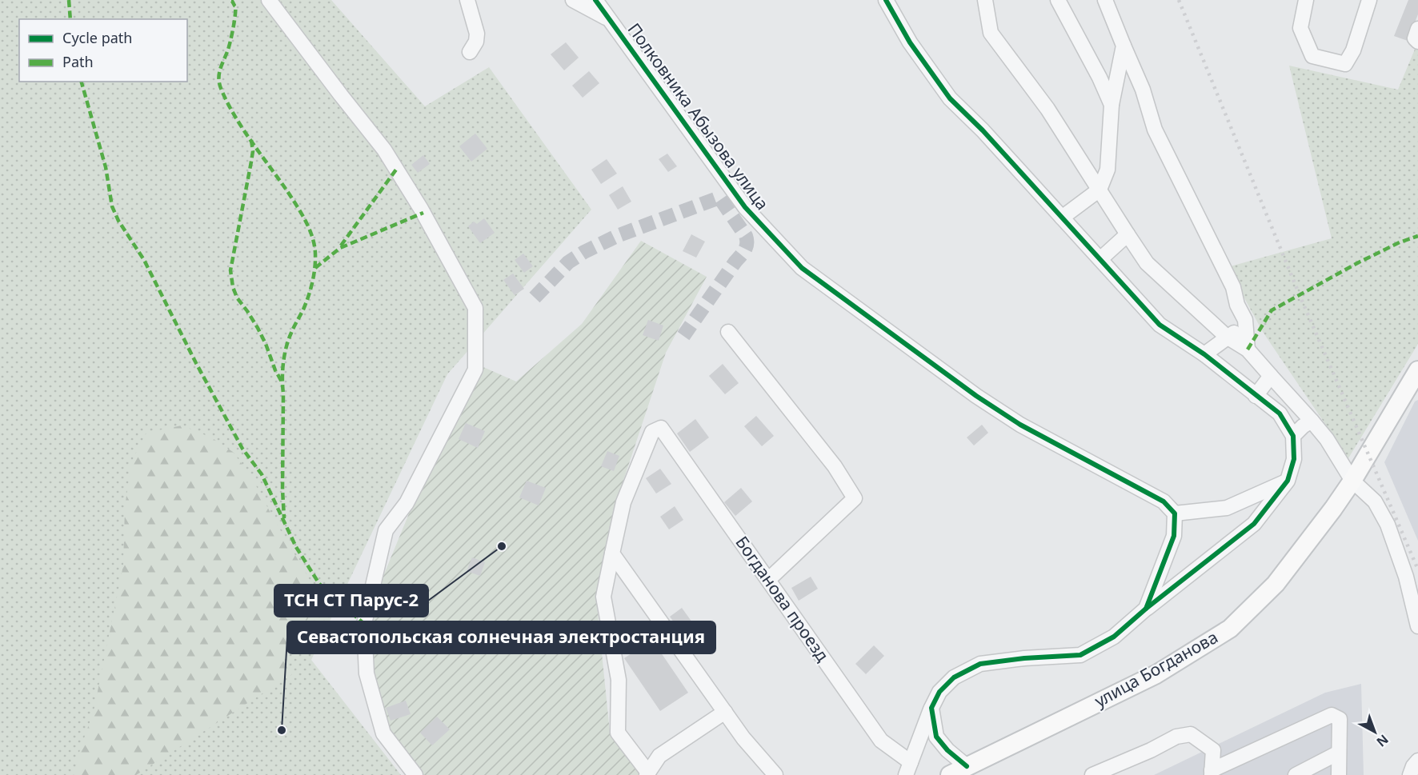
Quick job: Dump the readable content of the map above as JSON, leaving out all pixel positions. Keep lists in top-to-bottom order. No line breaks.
{"streets":{"main road":["улица Богданова"],"street":["Полковника Абызова улица","Богданова проезд"]},"places":["ТСН СТ Парус-2","Севастопольская солнечная электростанция"],"legend":["Cycle path","Path"],"north":"bottom right"}
